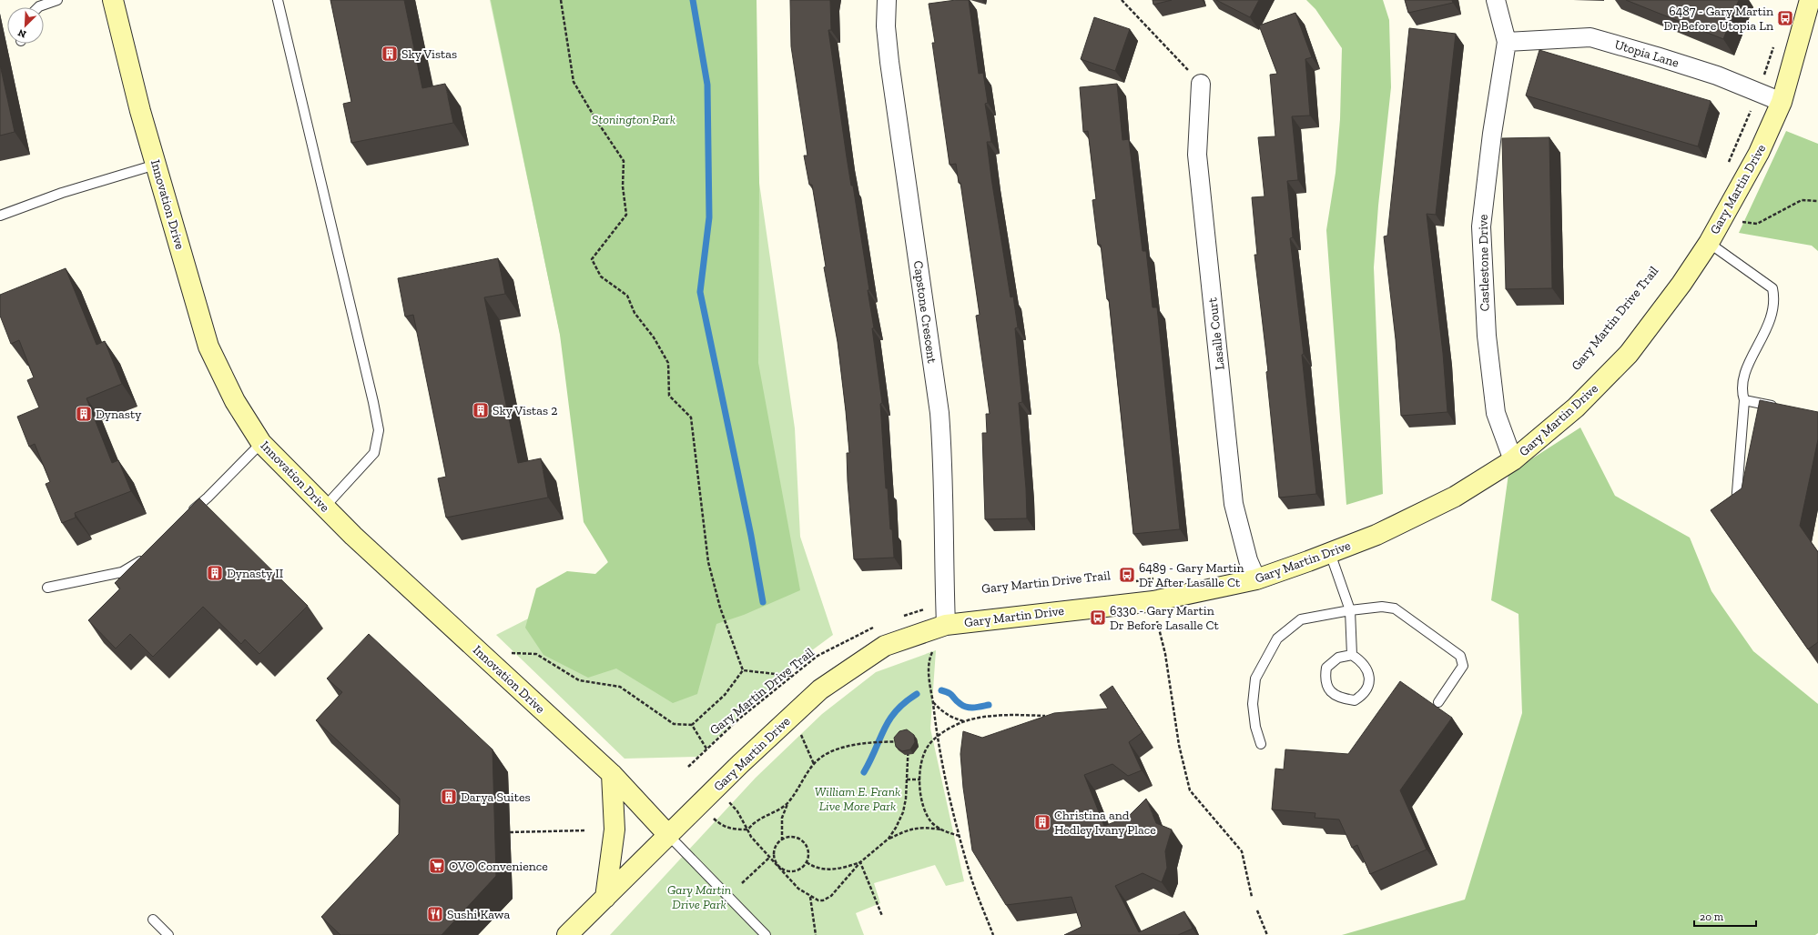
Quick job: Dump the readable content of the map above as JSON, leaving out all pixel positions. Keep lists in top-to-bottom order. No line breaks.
{"streets":{"street":["Utopia Lane","Gary Martin Drive","Innovation Drive","Castlestone Drive","Capstone Crescent","Lasalle Court"],"path":["Gary Martin Drive Trail"]},"crossings":[["Utopia Lane","Gary Martin Drive"],["Utopia Lane","Castlestone Drive"],["Gary Martin Drive","Innovation Drive"],["Gary Martin Drive","Castlestone Drive"],["Gary Martin Drive","Capstone Crescent"],["Gary Martin Drive","Lasalle Court"]],"parks":["Stonington Park","William E. Frank Live More Park","Gary Martin Drive Park"],"places":{"bus stop":["6487 - Gary Martin Dr Before Utopia Ln","6489 - Gary Martin Dr After Lasalle Ct","6330 - Gary Martin Dr Before Lasalle Ct"],"building":["Sky Vistas","Sky Vistas 2","Dynasty","Dynasty II","Darya Suites","Christina and Hedley Ivany Place"],"supermarket":["OVO Convenience"],"restaurant":["Sushi Kawa"]},"scale_bar":"20 m","north":"bottom left"}
